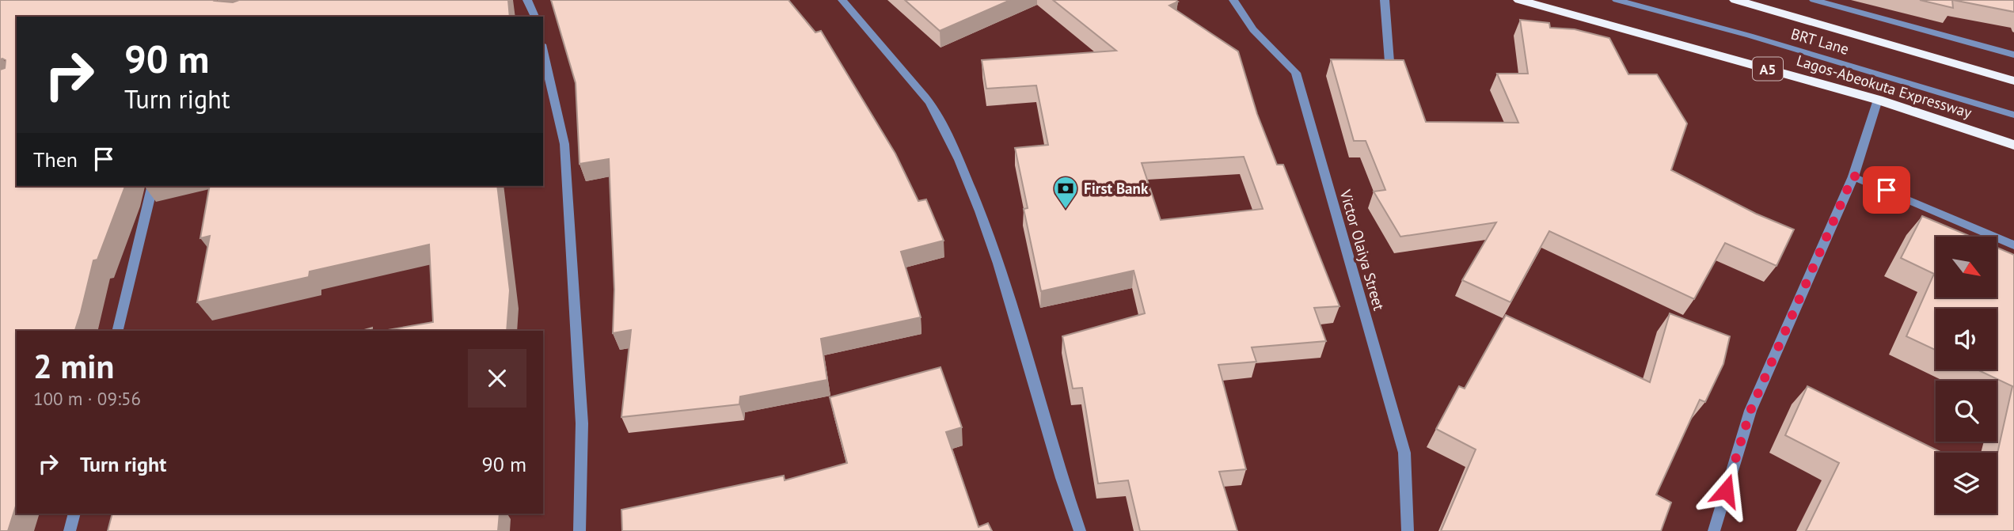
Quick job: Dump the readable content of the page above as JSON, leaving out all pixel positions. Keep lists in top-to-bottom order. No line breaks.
{"streets":{"highway":["A5","Lagos-Abeokuta Expressway"],"street":["BRT Lane","Victor Olaiya Street"]},"places":{"bank":["First Bank"]},"north":"bottom right","page":{"turn":["90 m","Turn right"],"then":"Then","heading":["2 min","100 m · 09:56"],"list":[{"name":"Turn right","value":"90 m"}]}}
